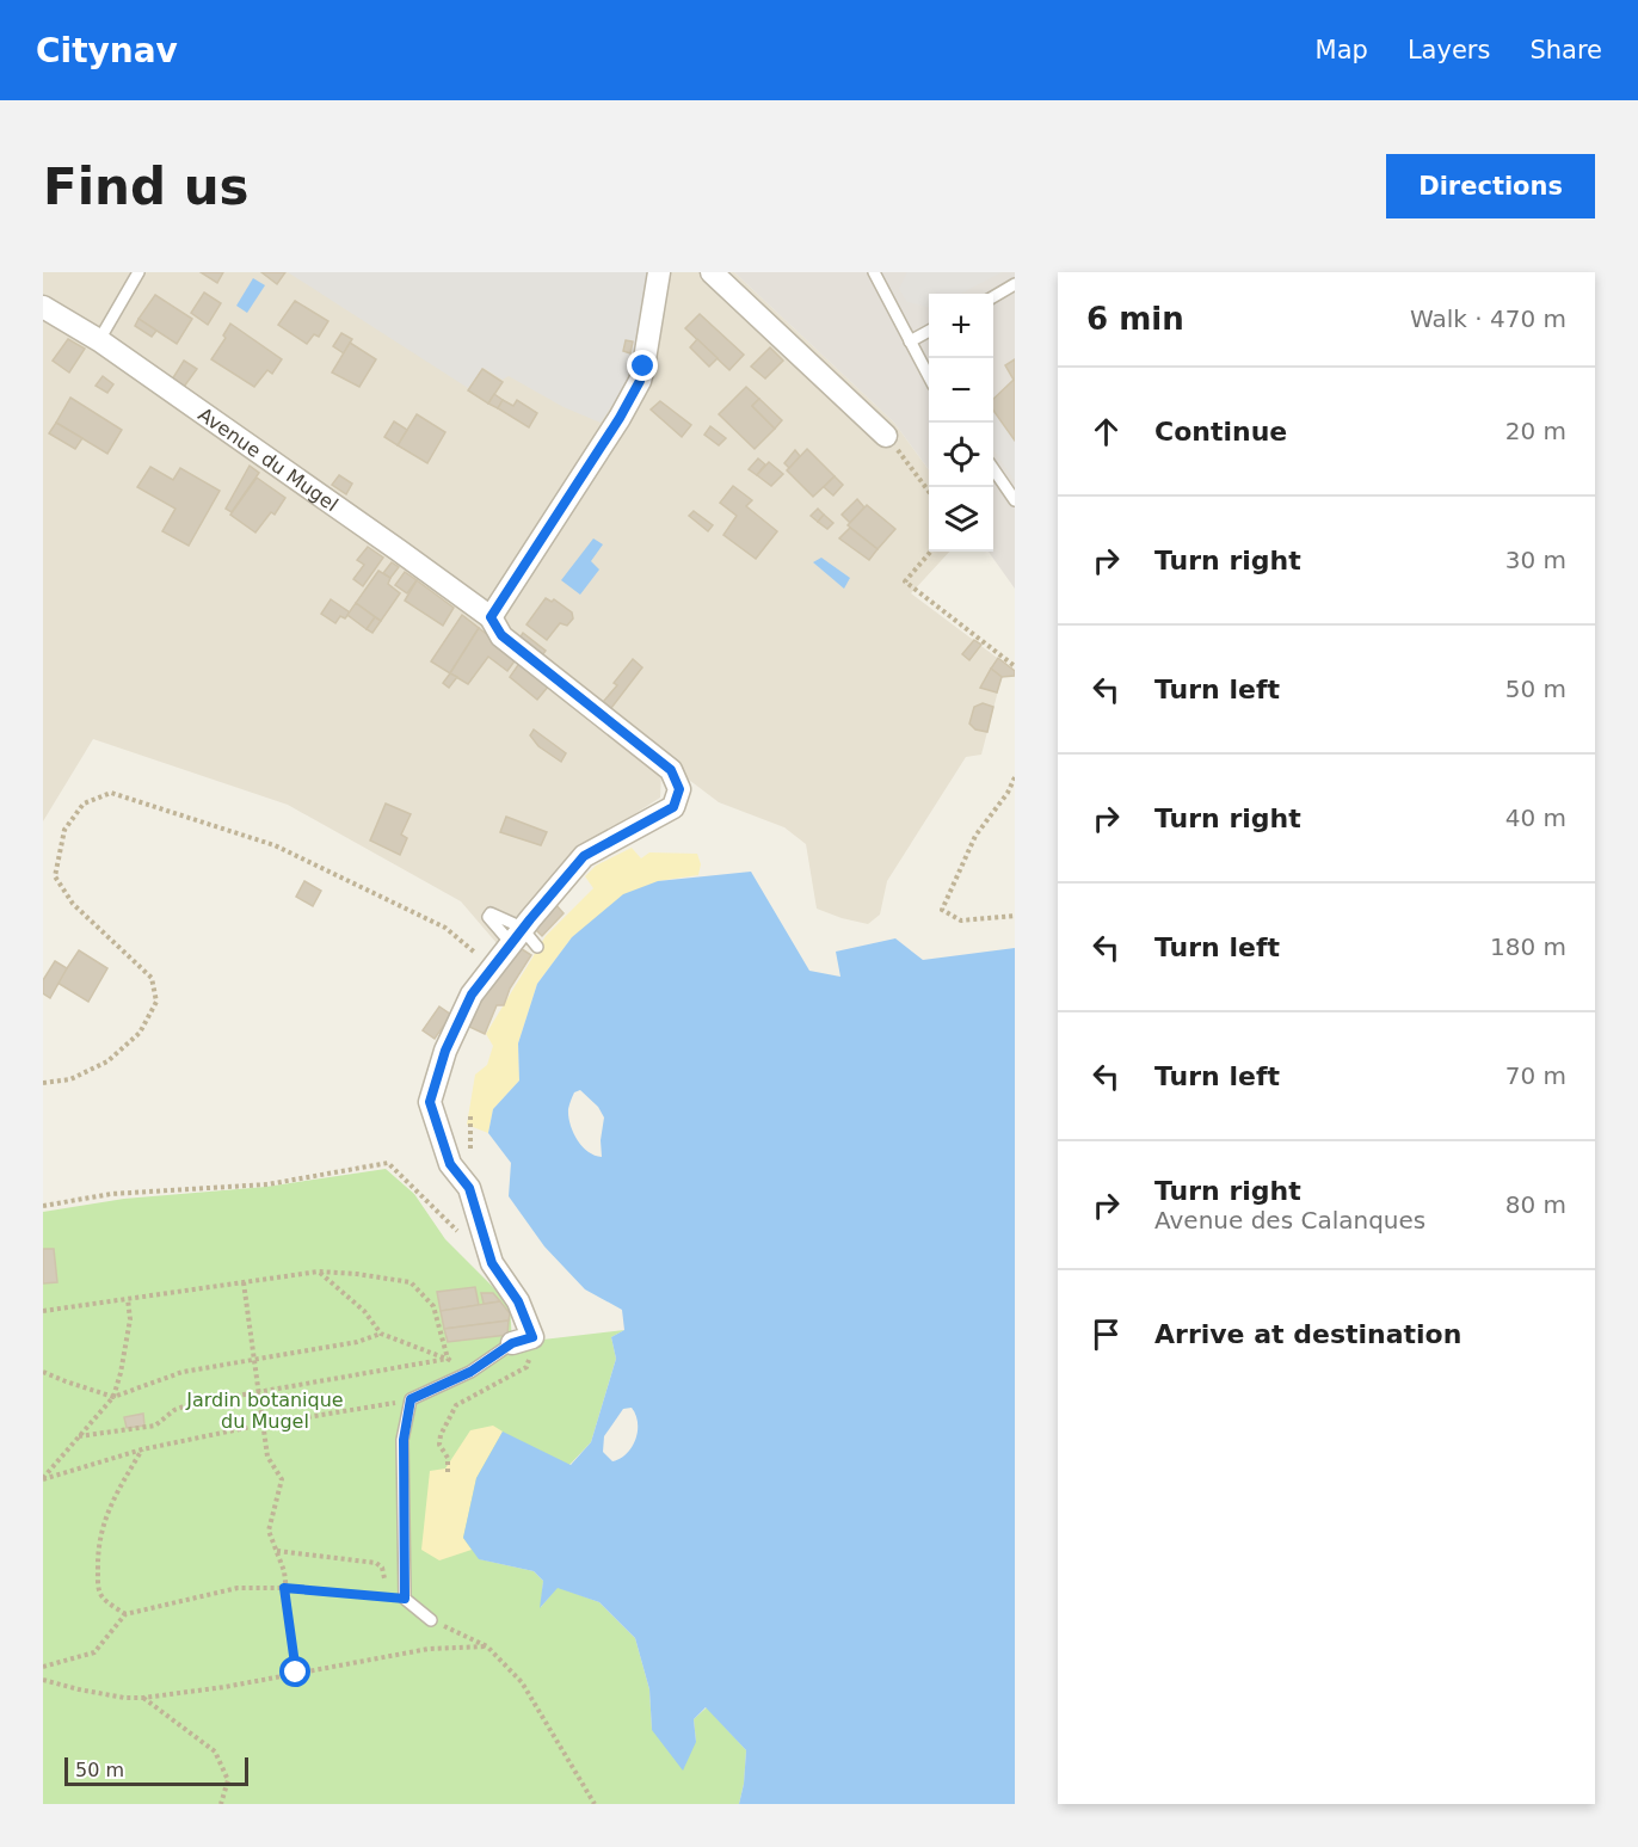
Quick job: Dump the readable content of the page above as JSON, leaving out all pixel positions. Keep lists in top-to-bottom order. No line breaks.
{"streets":{"street":["Avenue du Mugel"]},"parks":["Jardin botanique du Mugel"],"scale_bar":"50 m","page":{"header":"Citynav","nav":["Map","Layers","Share"],"buttons":"Directions","title":"Find us","heading":["6 min","Walk · 470 m"],"map_buttons":["+","−"],"list":[["Continue","20 m"],["Turn right","30 m"],["Turn left","50 m"],["Turn right","40 m"],["Turn left","180 m"],["Turn left","70 m"],["Turn right","Avenue des Calanques","80 m"],"Arrive at destination"],"scale":"50 m"}}
